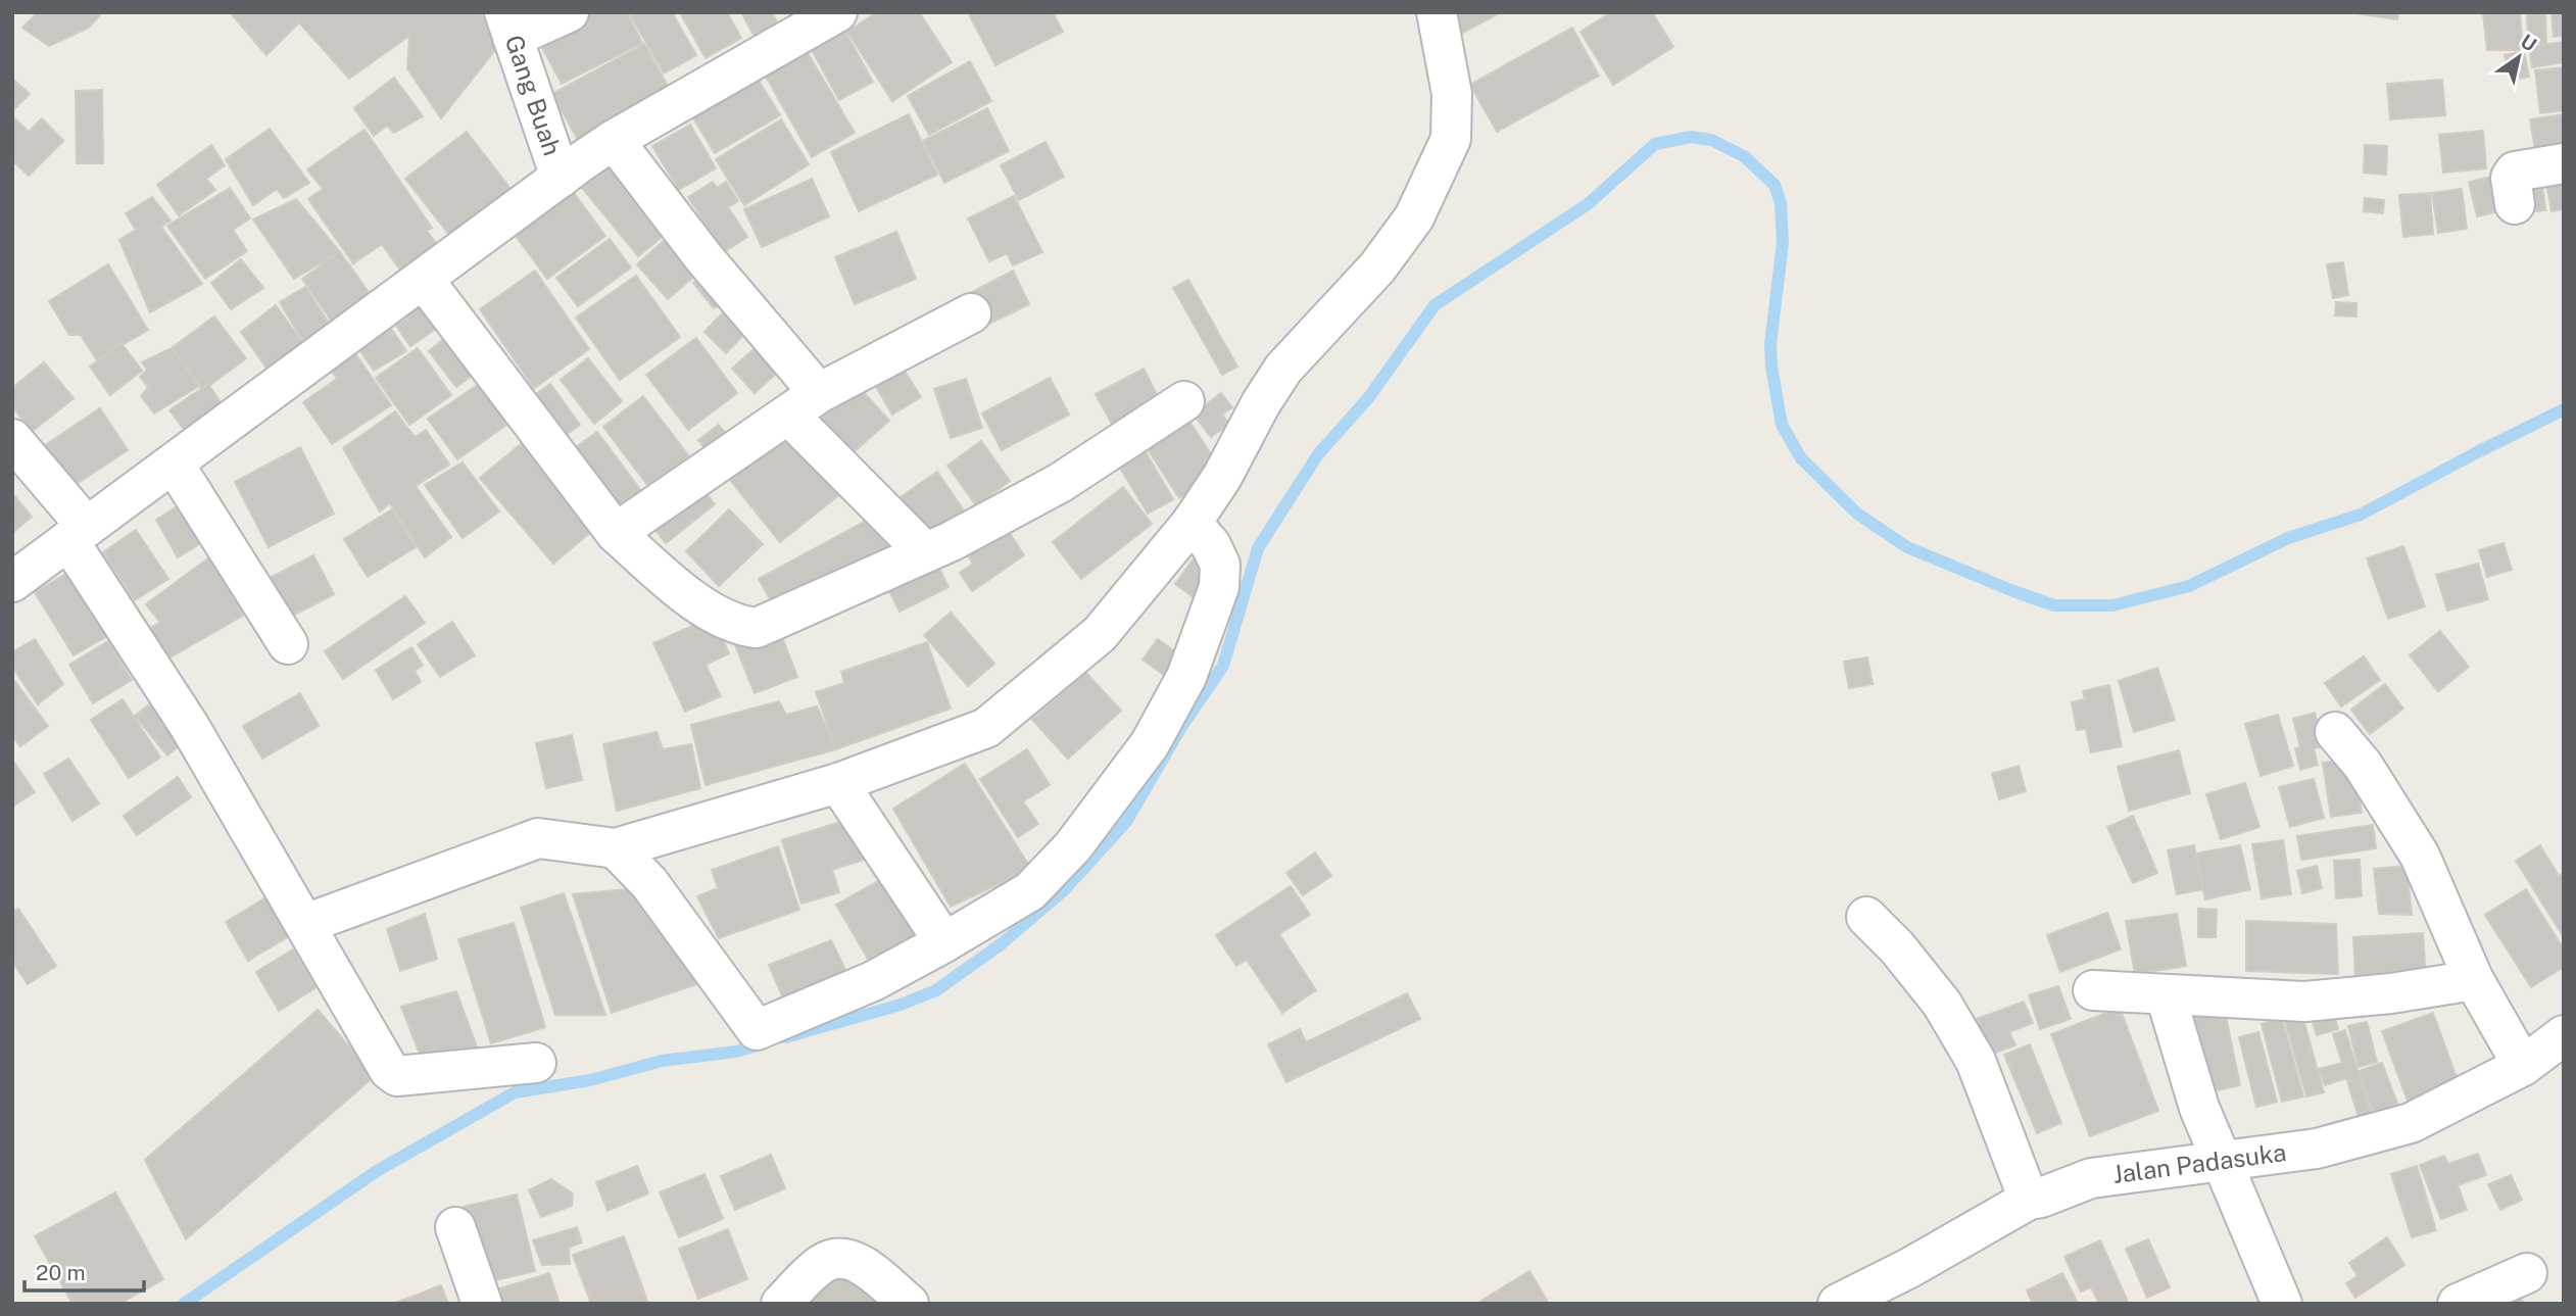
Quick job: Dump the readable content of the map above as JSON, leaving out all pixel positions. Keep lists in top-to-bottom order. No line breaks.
{"streets":{"street":["Gang Buah","Jalan Padasuka"]},"scale_bar":"20 m","north":"top right"}
